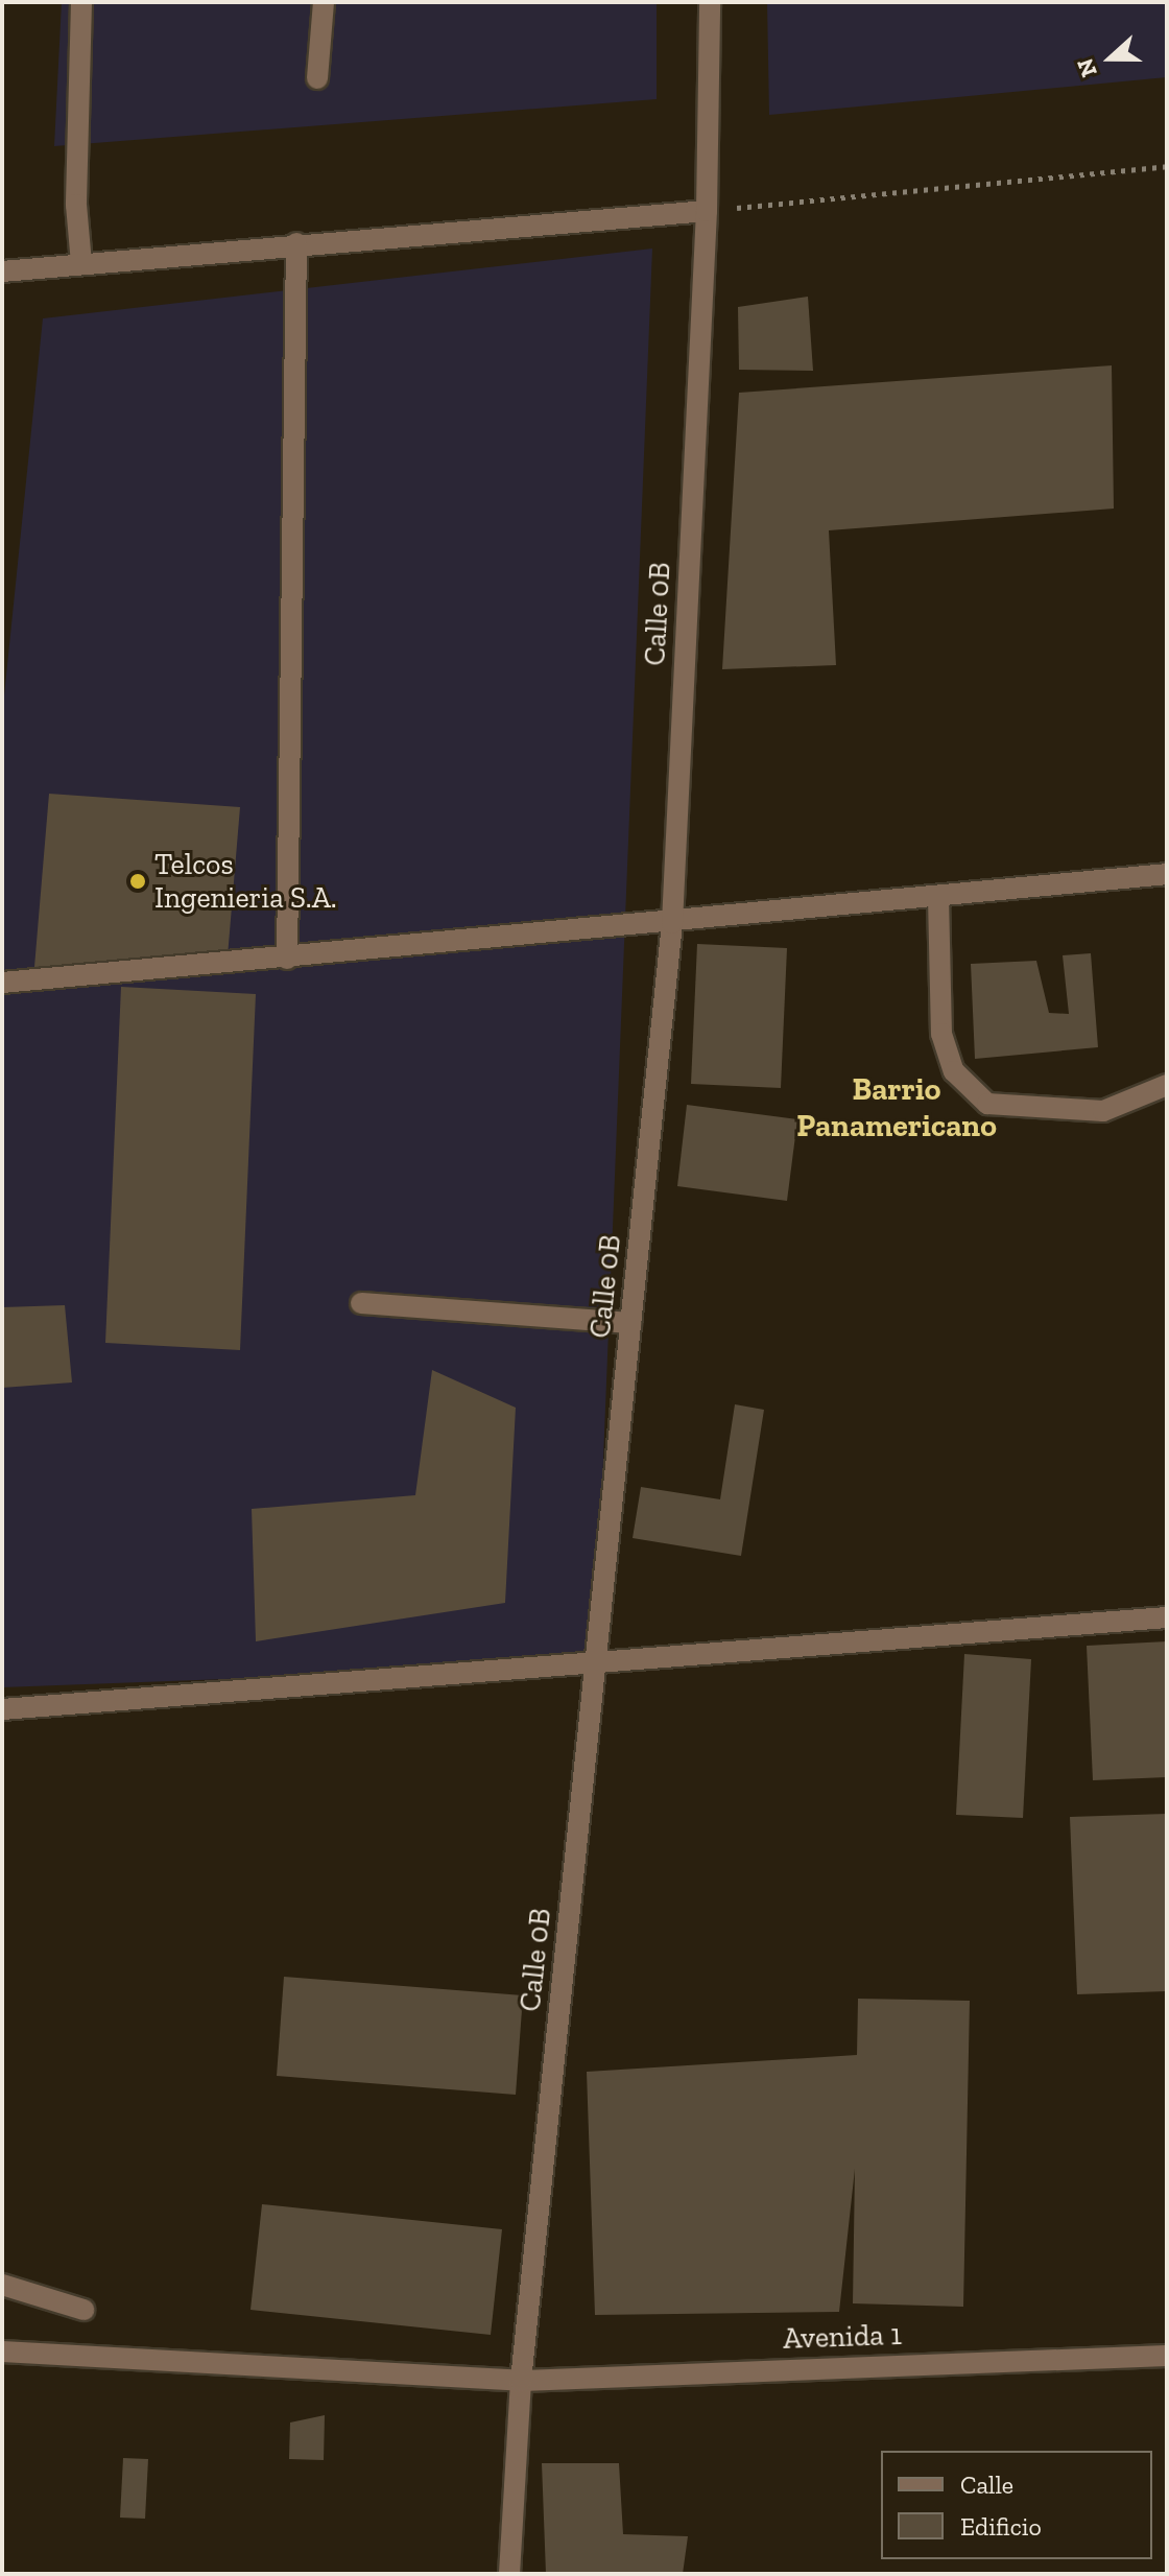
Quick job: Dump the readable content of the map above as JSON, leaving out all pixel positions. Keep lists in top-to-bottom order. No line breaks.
{"streets":{"street":["Calle 0B","Avenida 1"]},"crossings":[["Calle 0B","Avenida 1"]],"districts":["Barrio Panamericano"],"places":["Telcos Ingenieria S.A."],"legend":["Calle","Edificio"],"north":"left"}
